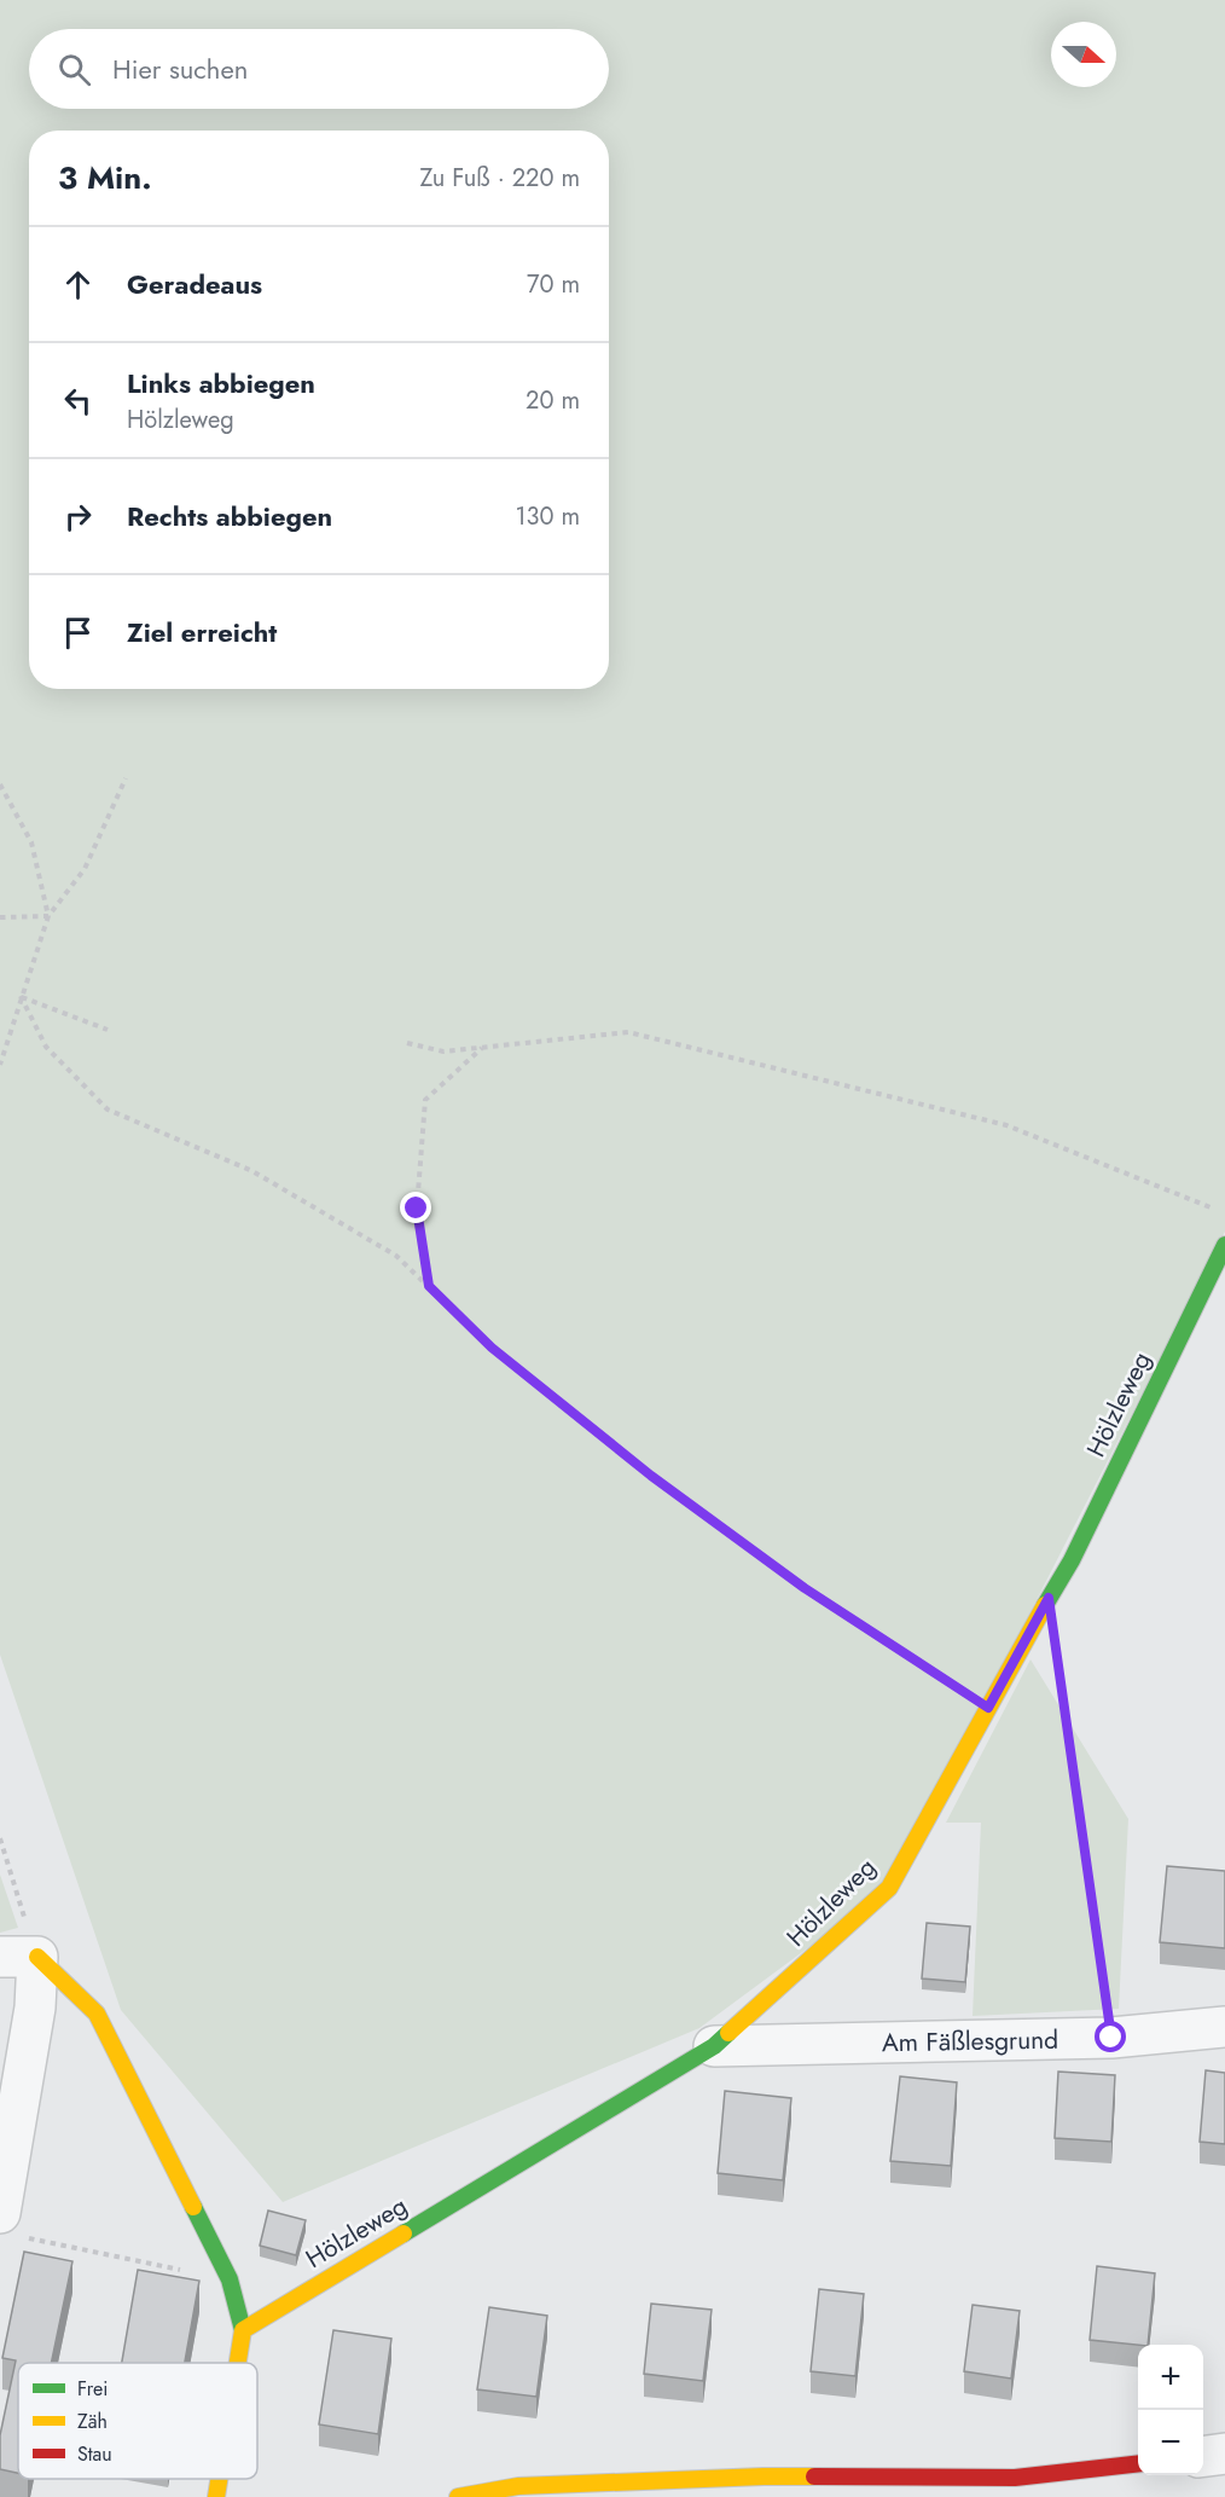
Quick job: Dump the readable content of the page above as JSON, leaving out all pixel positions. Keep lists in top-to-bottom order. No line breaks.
{"streets":{"street":["Hölzleweg","Am Fäßlesgrund"]},"crossings":[["Hölzleweg","Am Fäßlesgrund"]],"legend":["Frei","Zäh","Stau"],"north":"right","page":{"search":"Hier suchen","heading":["3 Min.","Zu Fuß · 220 m"],"list":[["Geradeaus","70 m"],["Links abbiegen","Hölzleweg","20 m"],["Rechts abbiegen","130 m"],"Ziel erreicht"],"map_buttons":["+","−"]}}
